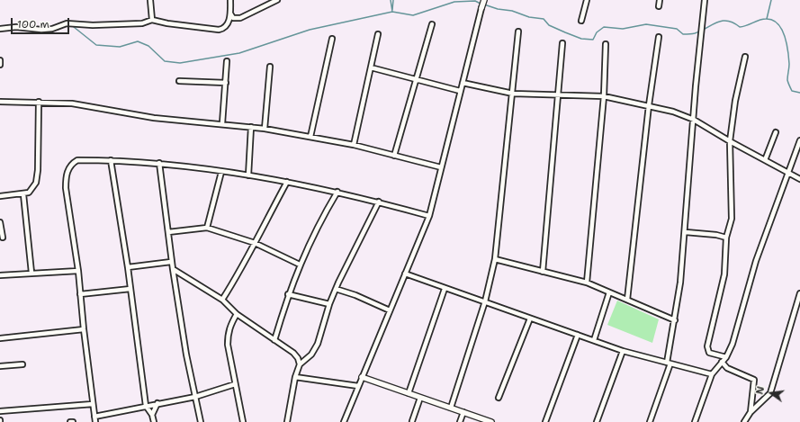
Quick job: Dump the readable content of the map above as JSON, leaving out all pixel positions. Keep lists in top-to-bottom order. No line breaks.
{"scale_bar":"100 m","north":"left"}
